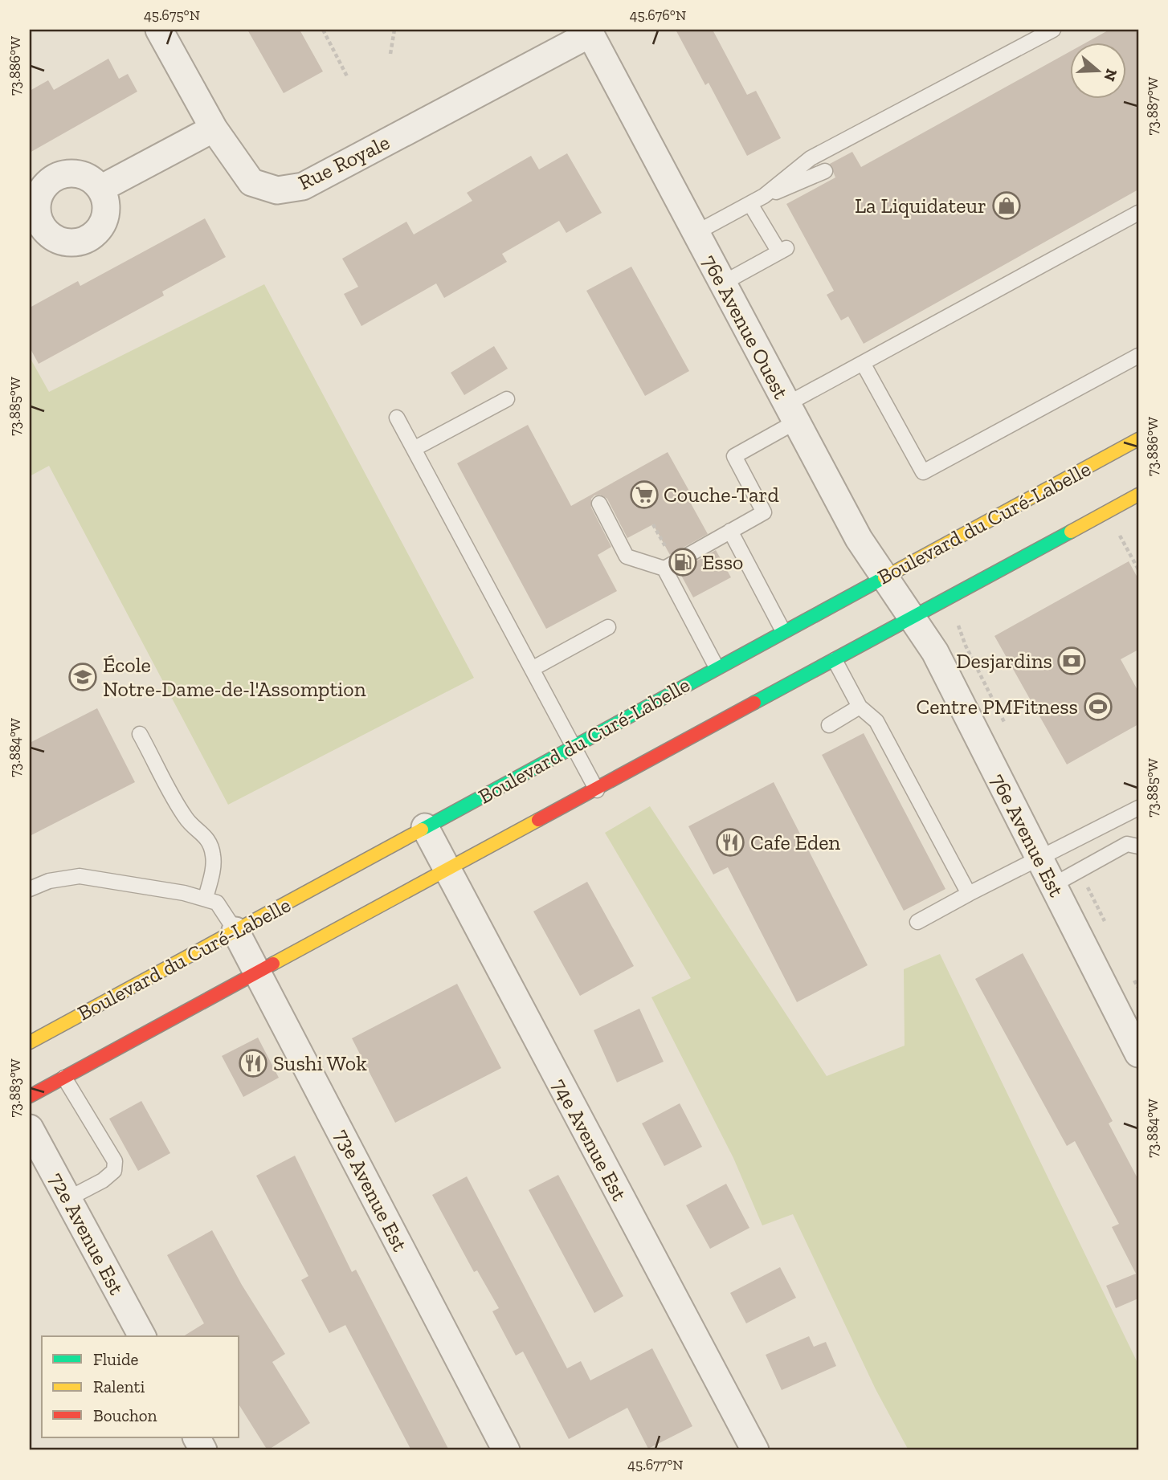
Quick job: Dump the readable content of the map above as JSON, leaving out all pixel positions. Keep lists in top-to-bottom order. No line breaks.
{"streets":{"main road":["Boulevard du Curé-Labelle"],"street":["Rue Royale","76e Avenue Ouest","76e Avenue Est","74e Avenue Est","73e Avenue Est","72e Avenue Est"]},"crossings":[["Rue Royale","76e Avenue Ouest"],["76e Avenue Ouest","Boulevard du Curé-Labelle"],["76e Avenue Ouest","76e Avenue Est"],["Boulevard du Curé-Labelle","74e Avenue Est"],["Boulevard du Curé-Labelle","73e Avenue Est"]],"places":{"shop":["La Liquidateur"],"supermarket":["Couche-Tard"],"fuel station":["Esso"],"bank":["Desjardins"],"school or university":["École Notre-Dame-de-l'Assomption"],"sports":["Centre PMFitness"],"restaurant":["Cafe Eden","Sushi Wok"]},"legend":["Fluide","Ralenti","Bouchon"],"north":"right","coordinates":["45.675°N","45.676°N","73.886°W","73.887°W","73.885°W","73.884°W","73.883°W","45.677°N"]}
